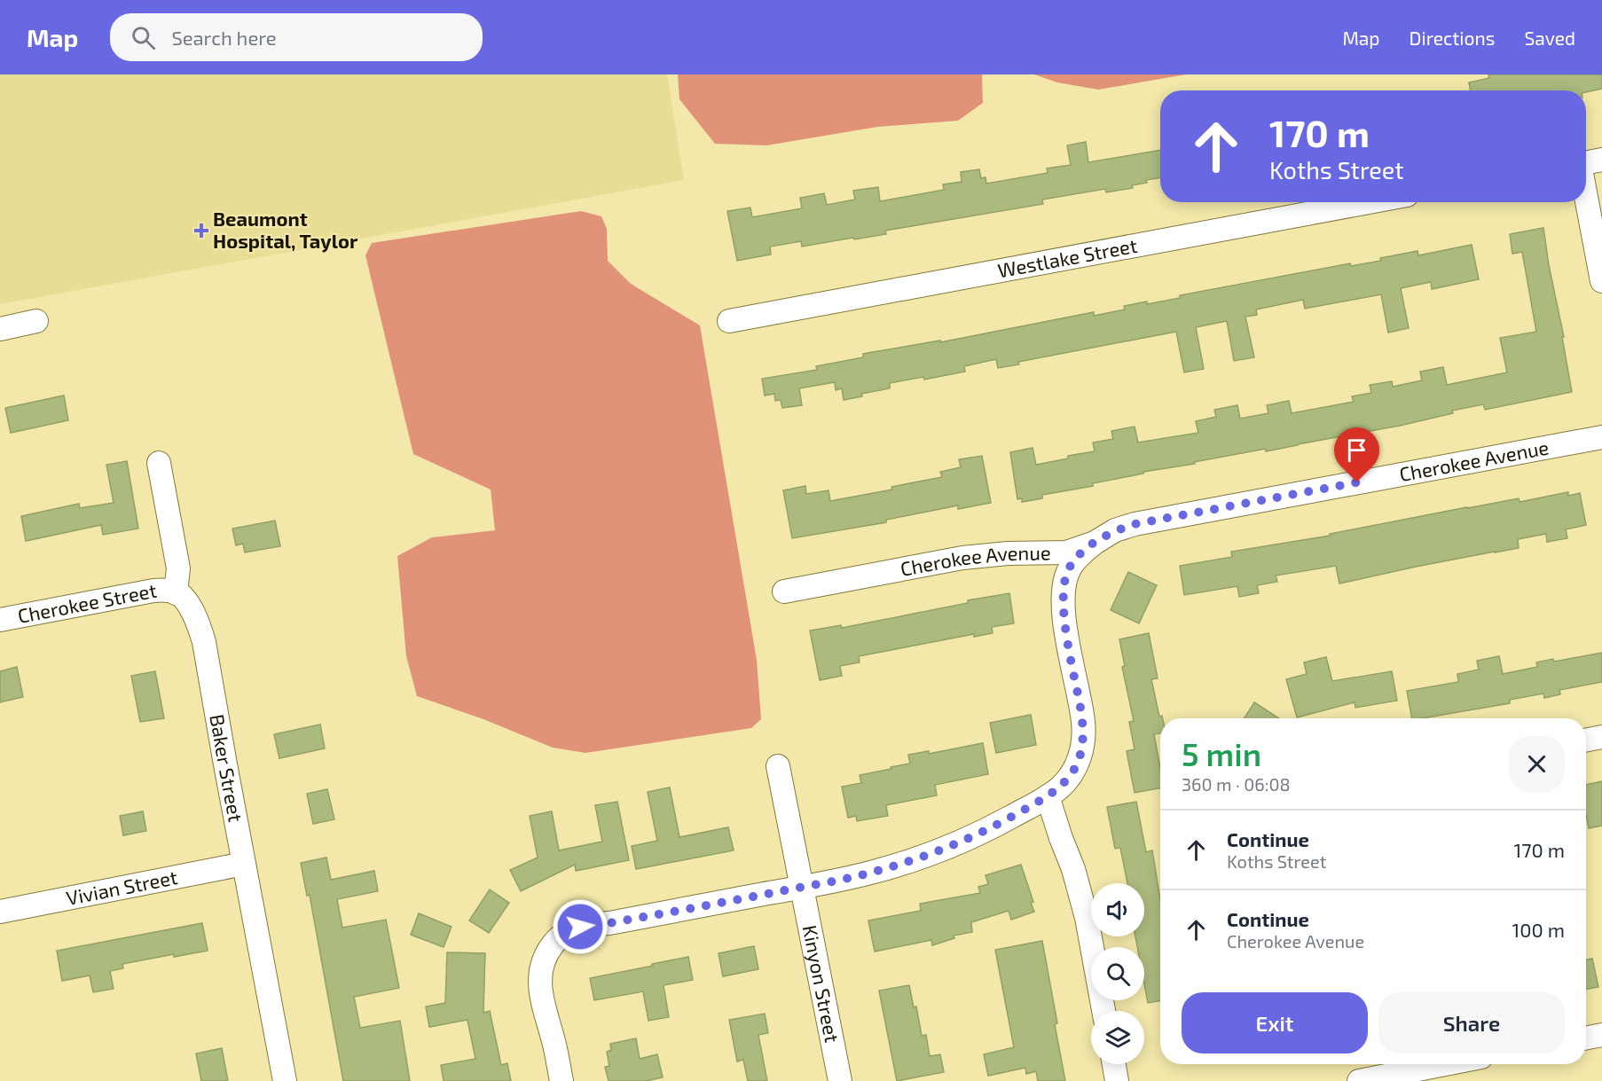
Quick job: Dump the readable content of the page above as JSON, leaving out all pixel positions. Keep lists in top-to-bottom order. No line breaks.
{"streets":{"street":["Westlake Street","Cherokee Avenue","Cherokee Street","Baker Street","Vivian Street","Kinyon Street"]},"crossings":[["Cherokee Street","Baker Street"],["Baker Street","Vivian Street"]],"places":{"health":["Beaumont Hospital, Taylor"]},"page":{"header":"Map","search":"Search here","nav":["Map","Directions","Saved"],"turn":["170 m","Koths Street"],"heading":["5 min","360 m · 06:08"],"list":[{"name":"Continue","note":"Koths Street","value":"170 m"},{"name":"Continue","note":"Cherokee Avenue","value":"100 m"}],"buttons":["Exit","Share"]}}
